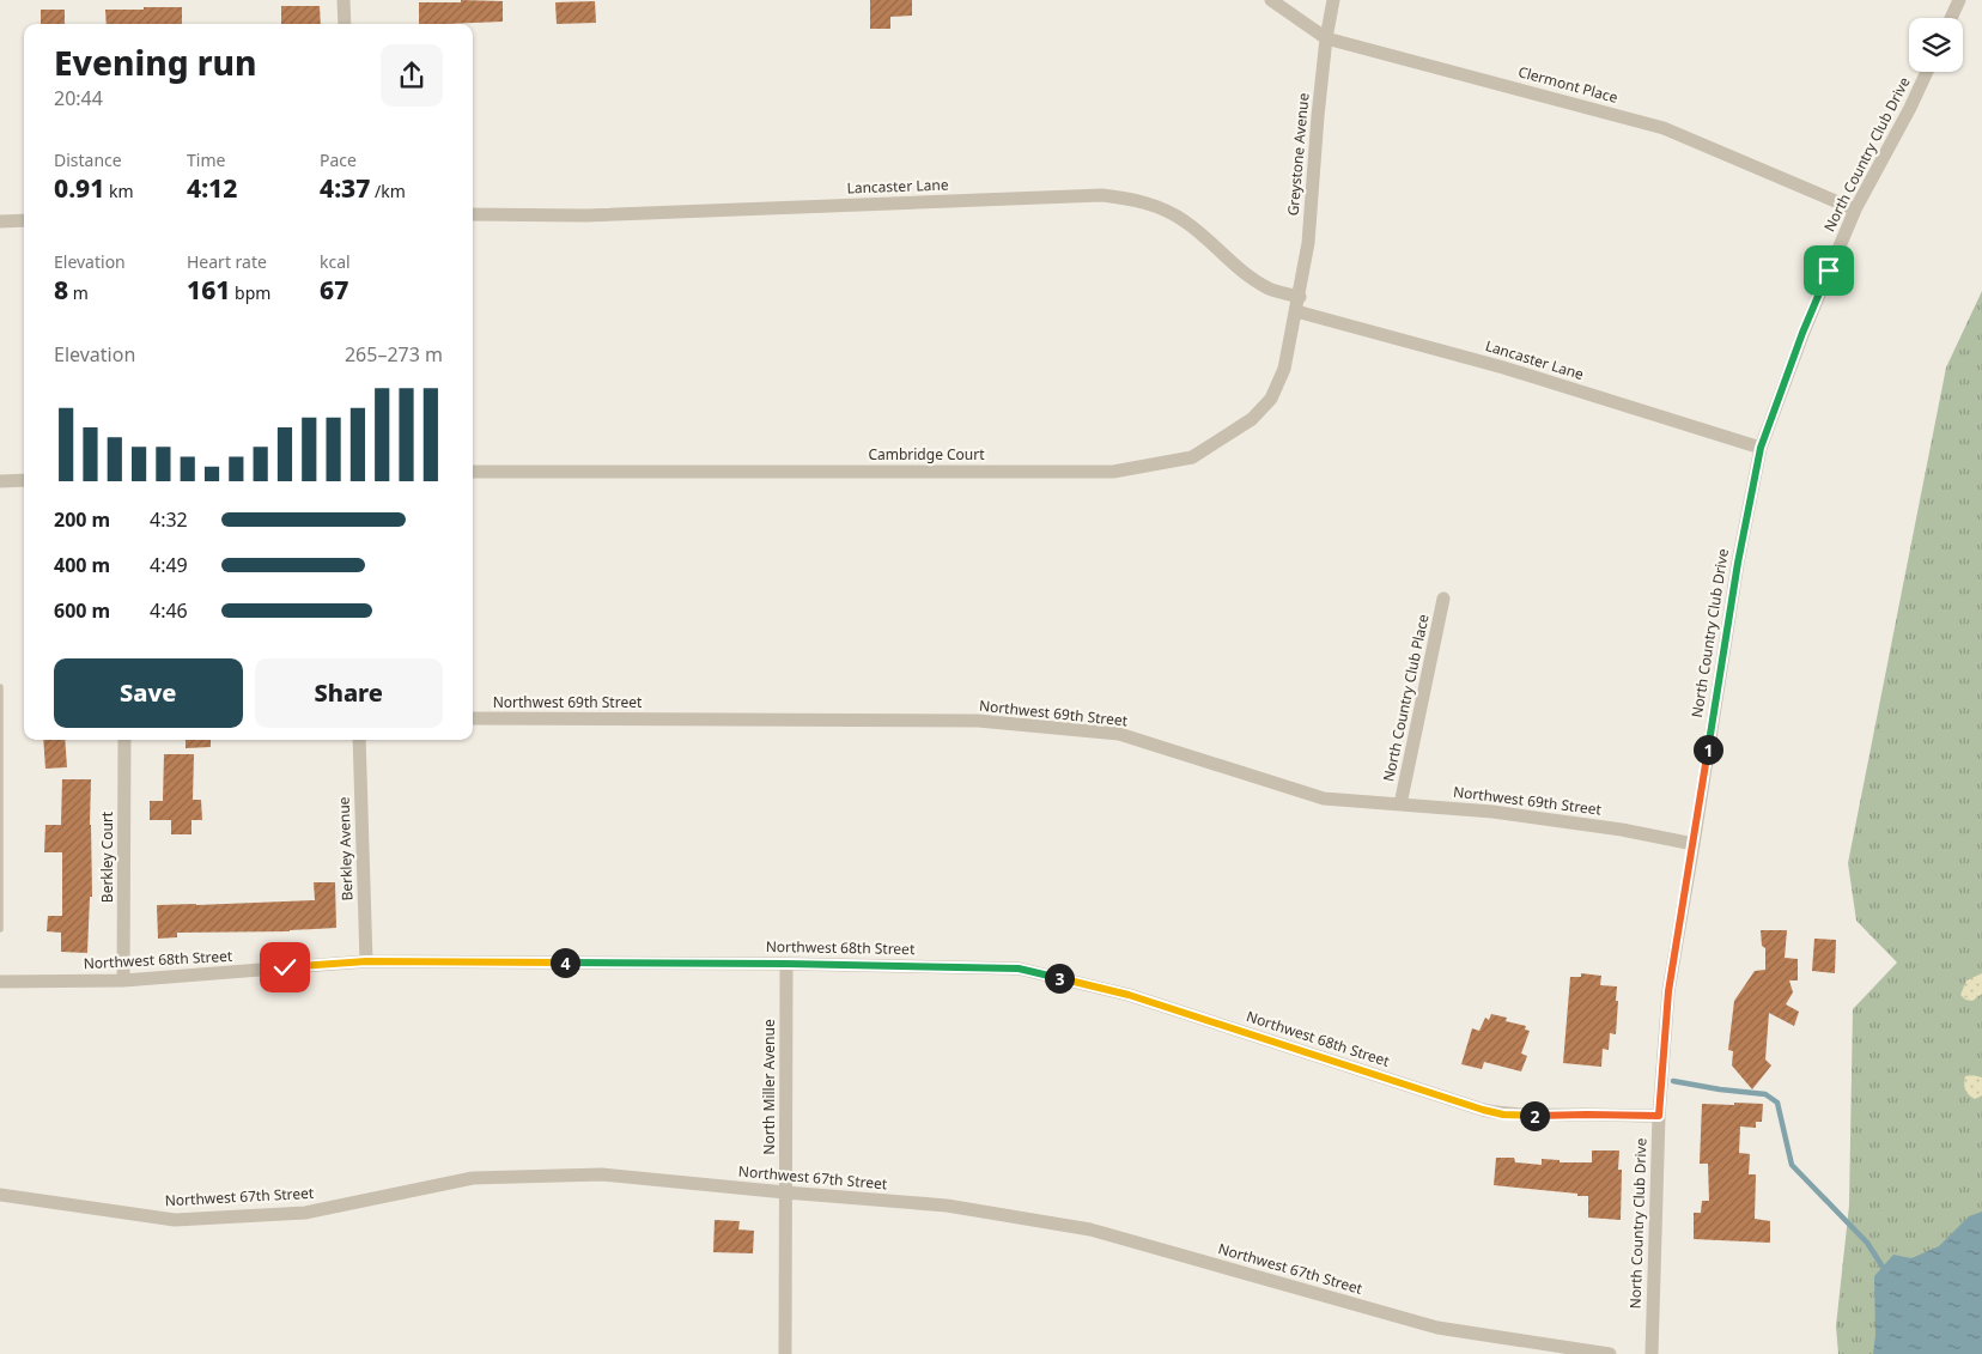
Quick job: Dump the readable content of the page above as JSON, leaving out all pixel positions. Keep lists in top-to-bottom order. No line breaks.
{"streets":{"street":["Clermont Place","Greystone Avenue","North Country Club Drive","Lancaster Lane","Cambridge Court","North Country Club Place","Northwest 69th Street","Berkley Avenue","Berkley Court","Northwest 68th Street","North Miller Avenue","Northwest 67th Street"]},"crossings":[["Clermont Place","Greystone Avenue"],["Clermont Place","North Country Club Drive"],["Greystone Avenue","Lancaster Lane"],["Greystone Avenue","Cambridge Court"],["North Country Club Drive","Lancaster Lane"],["North Country Club Drive","Northwest 69th Street"],["North Country Club Drive","Northwest 68th Street"],["Lancaster Lane","Cambridge Court"],["North Country Club Place","Northwest 69th Street"],["Berkley Avenue","Northwest 68th Street"],["Berkley Court","Northwest 68th Street"],["Northwest 68th Street","North Miller Avenue"],["North Miller Avenue","Northwest 67th Street"]],"page":{"heading":["Evening run","20:44"],"stats":[["Distance","0.91 km"],["Time","4:12"],["Pace","4:37 /km"],["Elevation","8 m"],["Heart rate","161 bpm"],["kcal","67"]],"chart":["Elevation","265–273 m"],"list":[{"name":"200 m","note":"4:32"},{"name":"400 m","note":"4:49"},{"name":"600 m","note":"4:46"}],"buttons":["Save","Share"],"pins":["1","4","3","2"]}}
